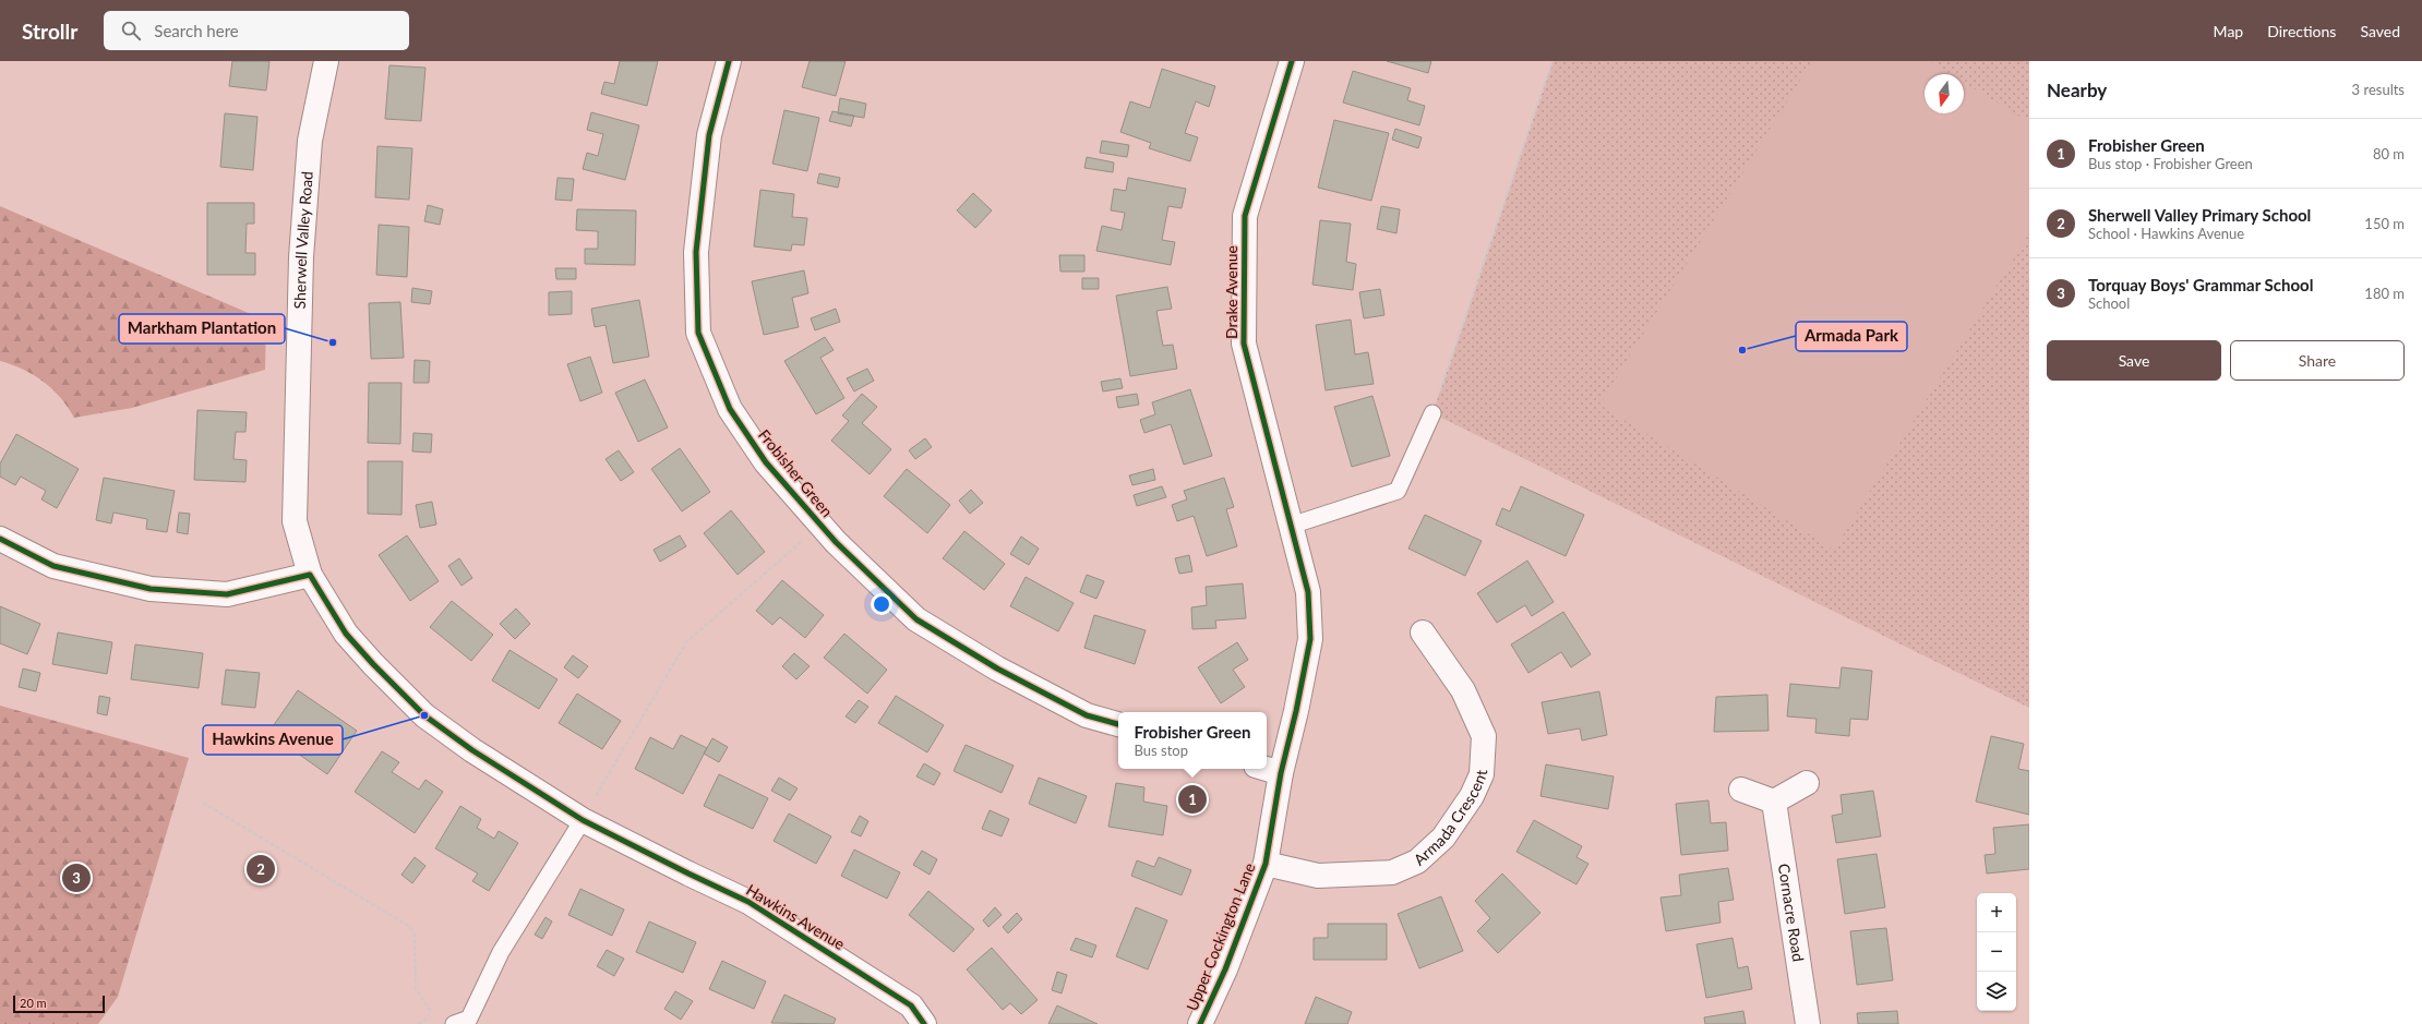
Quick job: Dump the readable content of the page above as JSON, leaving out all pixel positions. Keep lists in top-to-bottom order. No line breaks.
{"streets":{"street":["Sherwell Valley Road","Drake Avenue","Frobisher Green","Armada Crescent","Cornacre Road","Hawkins Avenue","Upper Cockington Lane"]},"crossings":[["Sherwell Valley Road","Hawkins Avenue"],["Drake Avenue","Upper Cockington Lane"],["Armada Crescent","Upper Cockington Lane"]],"places":["Markham Plantation","Armada Park","Hawkins Avenue"],"scale_bar":"20 m","north":"bottom","page":{"header":"Strollr","search":"Search here","nav":["Map","Directions","Saved"],"heading":["Nearby","3 results"],"list":[{"mark":"1","name":"Frobisher Green","note":"Bus stop · Frobisher Green","value":"80 m"},{"mark":"2","name":"Sherwell Valley Primary School","note":"School · Hawkins Avenue","value":"150 m"},{"mark":"3","name":"Torquay Boys' Grammar School","note":"School","value":"180 m"}],"buttons":["Save","Share"],"popup":["Frobisher Green","Bus stop"],"pins":["1","2","3"],"map_buttons":["+","−"],"scale":"20 m"}}
